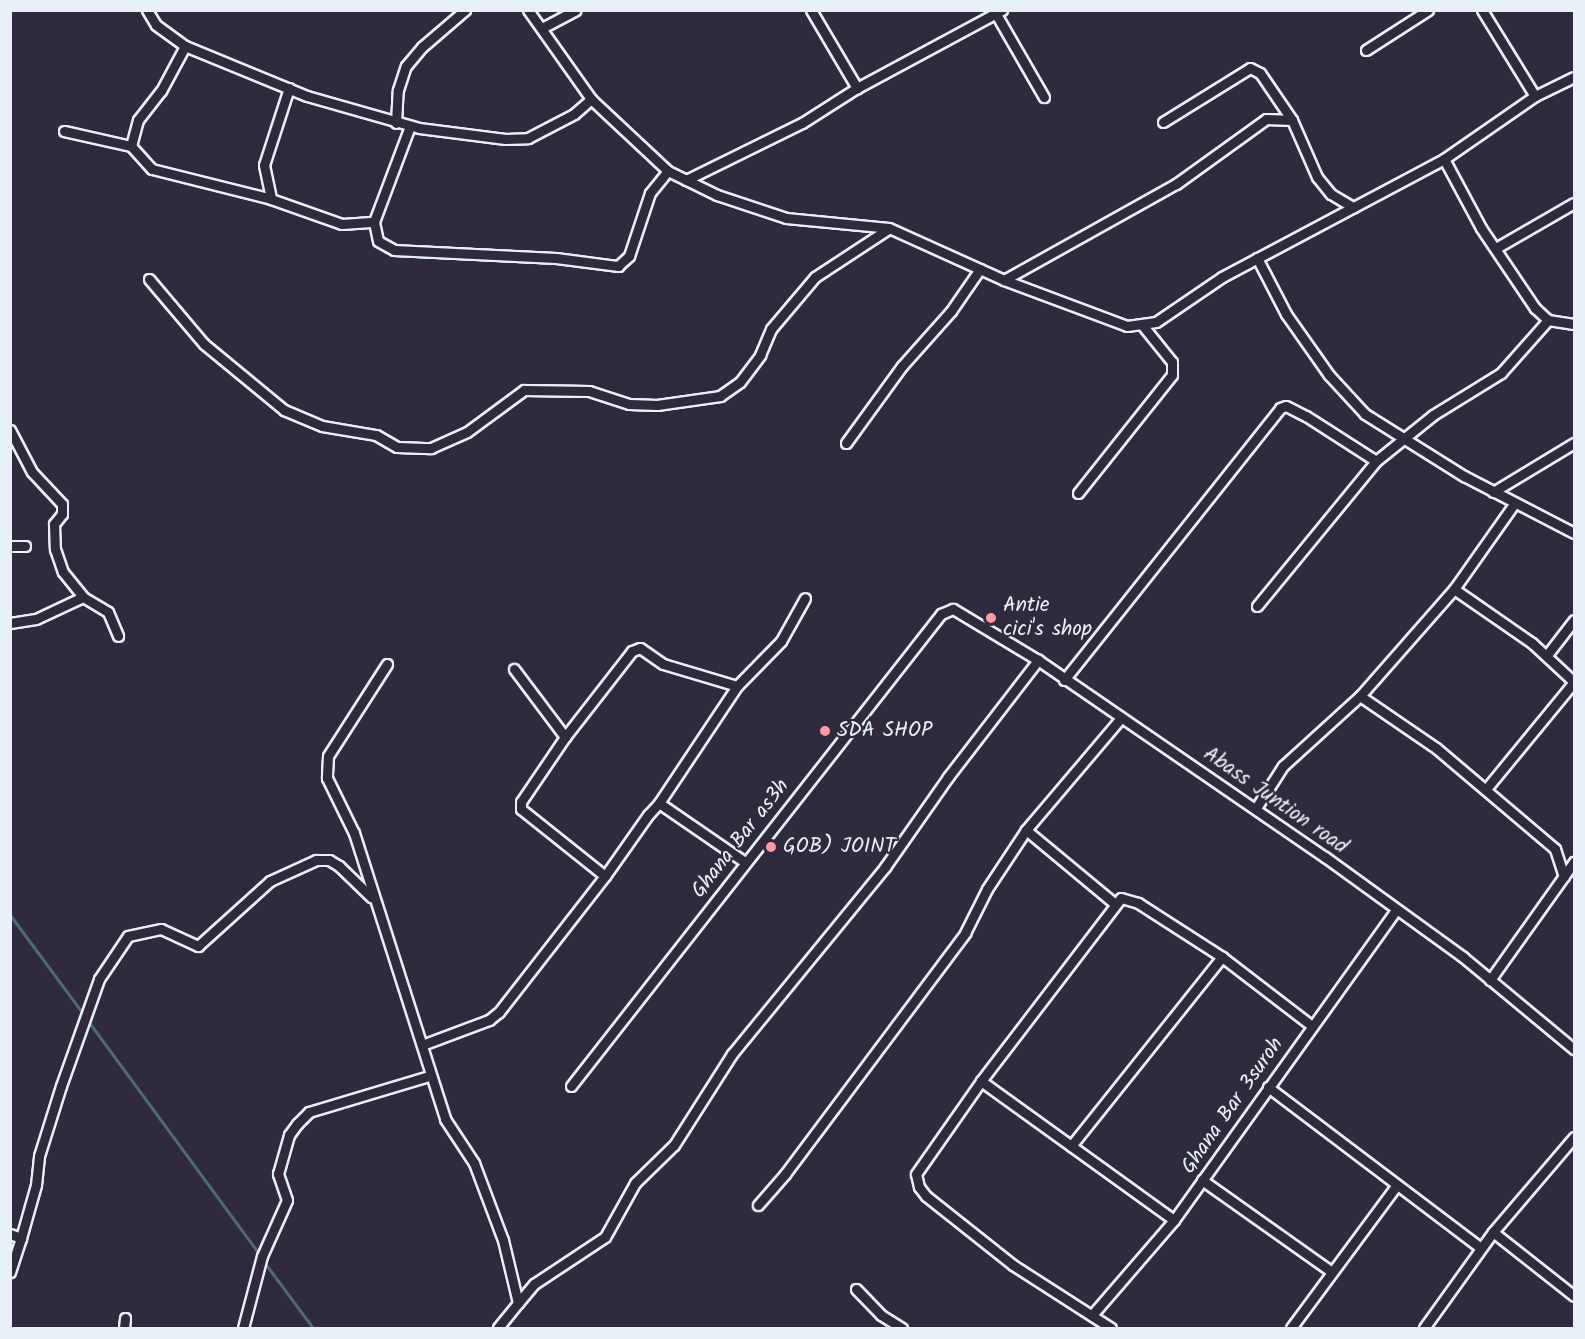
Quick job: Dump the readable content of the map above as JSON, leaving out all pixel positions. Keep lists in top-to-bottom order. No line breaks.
{"streets":{"street":["Abass Juntion road","Ghana Bar as3h","Ghana Bar 3suroh"]},"crossings":[["Abass Juntion road","Ghana Bar as3h"],["Abass Juntion road","Ghana Bar 3suroh"]],"places":["Antie cici's shop","SDA SHOP","GOB) JOINT"]}
